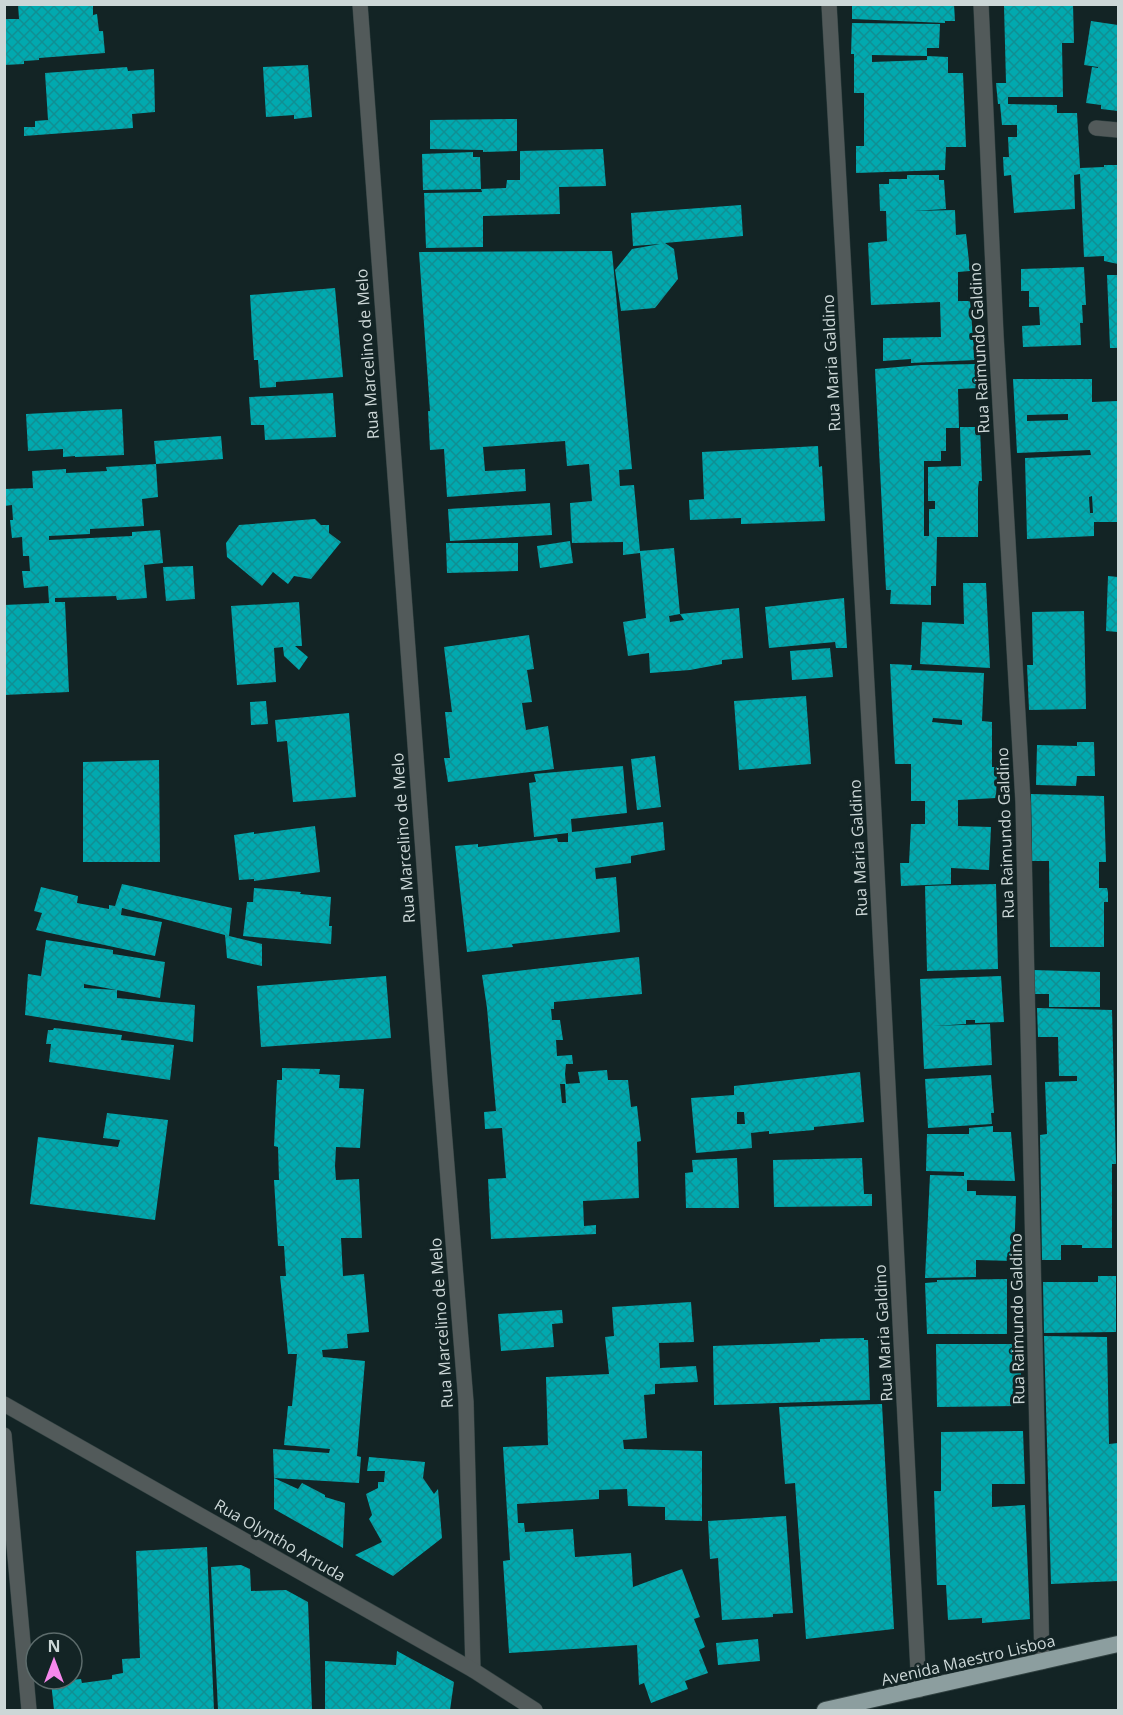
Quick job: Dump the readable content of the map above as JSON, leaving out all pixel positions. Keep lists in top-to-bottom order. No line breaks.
{"streets":{"highway":["Avenida Maestro Lisboa"],"street":["Rua Raimundo Galdino","Rua Marcelino de Melo","Rua Maria Galdino","Rua Olyntho Arruda"]},"crossings":[["Rua Raimundo Galdino","Avenida Maestro Lisboa"],["Rua Marcelino de Melo","Rua Olyntho Arruda"],["Rua Maria Galdino","Avenida Maestro Lisboa"]],"north":"top"}
